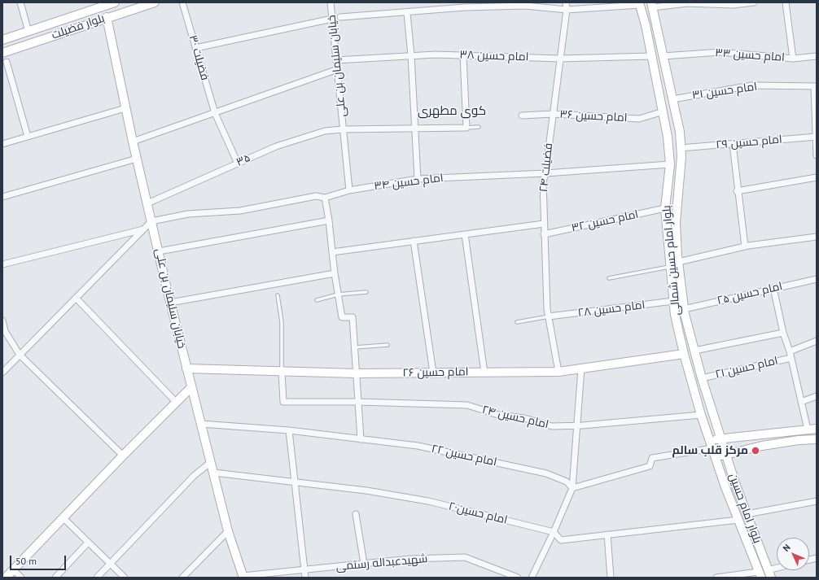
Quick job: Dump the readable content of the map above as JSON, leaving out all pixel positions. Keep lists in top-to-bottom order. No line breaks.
{"streets":{"street":["بلوار فضیلت","امام حسین ۳۳","امام حسین ۳۸","فضیلت ۳۰","خیابان سلیمان بن علی","امام حسین ۳۱","امام حسین ۳۶","امام حسین ۲۹","۳۵","فضیلت ۲۴","امام حسین ۳۴","امام حسین ۳۲","بلوار امام حسین شمالی","امام حسین ۲۵","امام حسین ۲۸","امام حسین ۲۱","امام حسین ۲۶","امام حسین ۲۴","امام حسین ۲۲","بلوار امام حسین","امام حسین۲۰","شهیدعبداله رستمی"]},"crossings":[["بلوار فضیلت","خیابان سلیمان بن علی"],["امام حسین ۳۳","بلوار امام حسین شمالی"],["امام حسین ۳۸","خیابان سلیمان بن علی"],["امام حسین ۳۸","فضیلت ۲۴"],["امام حسین ۳۸","بلوار امام حسین شمالی"],["فضیلت ۳۰","۳۵"],["خیابان سلیمان بن علی","۳۵"],["خیابان سلیمان بن علی","امام حسین ۳۴"],["خیابان سلیمان بن علی","امام حسین ۲۶"],["خیابان سلیمان بن علی","امام حسین ۲۲"],["خیابان سلیمان بن علی","امام حسین۲۰"],["خیابان سلیمان بن علی","شهیدعبداله رستمی"],["امام حسین ۳۱","بلوار امام حسین شمالی"],["امام حسین ۳۶","فضیلت ۲۴"],["امام حسین ۳۶","بلوار امام حسین شمالی"],["امام حسین ۲۹","بلوار امام حسین شمالی"],["فضیلت ۲۴","امام حسین ۳۴"],["فضیلت ۲۴","امام حسین ۳۲"],["فضیلت ۲۴","امام حسین ۲۸"],["فضیلت ۲۴","امام حسین ۲۶"],["امام حسین ۳۴","بلوار امام حسین شمالی"],["امام حسین ۳۲","بلوار امام حسین شمالی"],["بلوار امام حسین شمالی","امام حسین ۲۵"],["بلوار امام حسین شمالی","امام حسین ۲۸"],["بلوار امام حسین شمالی","امام حسین ۲۱"],["بلوار امام حسین شمالی","امام حسین ۲۶"],["بلوار امام حسین شمالی","امام حسین ۲۴"],["بلوار امام حسین شمالی","بلوار امام حسین"],["بلوار امام حسین شمالی","امام حسین۲۰"],["امام حسین ۲۶","امام حسین ۲۴"]],"districts":["کوی مطهری"],"places":["مرکز قلب سالم"],"scale_bar":"50 m","north":"top left"}
